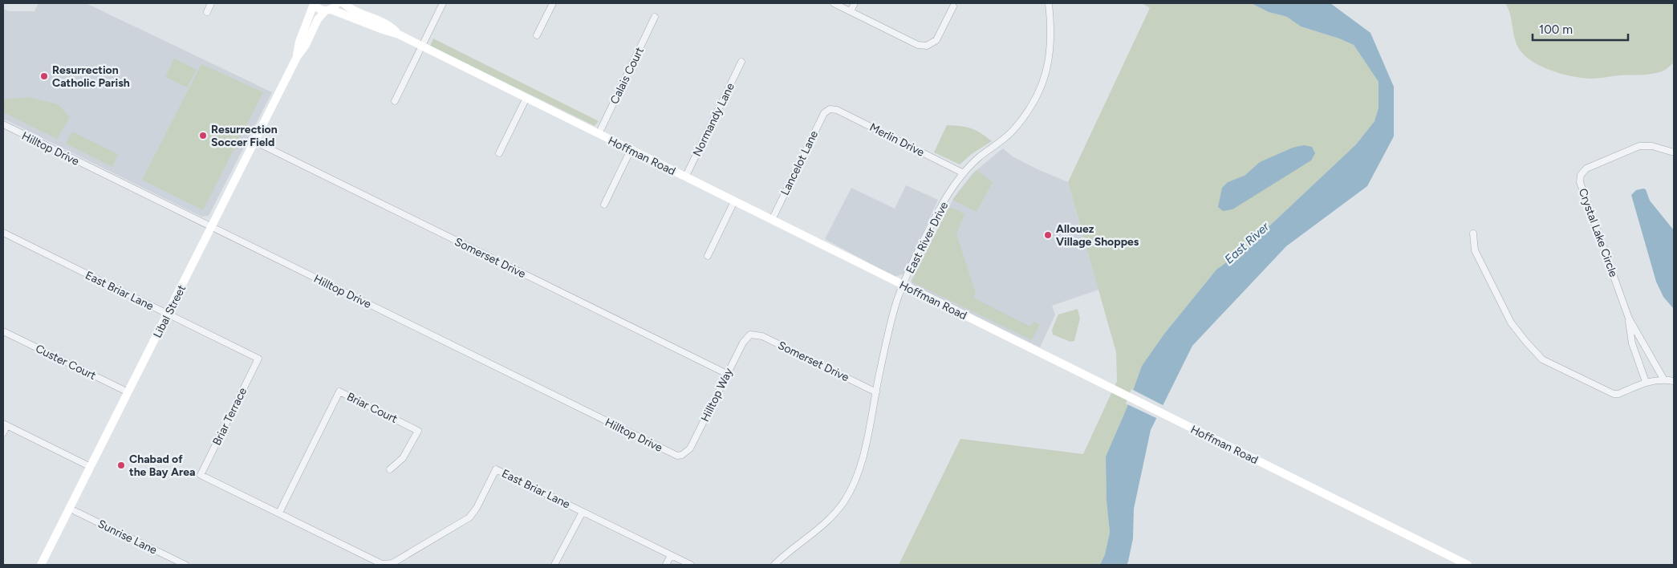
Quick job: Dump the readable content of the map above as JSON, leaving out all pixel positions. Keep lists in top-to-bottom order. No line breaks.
{"streets":{"street":["Calais Court","Normandy Lane","Merlin Drive","Hilltop Drive","Hoffman Road","Lancelot Lane","Crystal Lake Circle","East River Drive","Somerset Drive","East Briar Lane","Libal Street","Custer Court","Hilltop Way","Briar Court","Briar Terrace","Sunrise Lane"]},"crossings":[["Calais Court","Hoffman Road"],["Normandy Lane","Hoffman Road"],["Merlin Drive","Lancelot Lane"],["Merlin Drive","East River Drive"],["Hilltop Drive","Libal Street"],["Hilltop Drive","Hilltop Way"],["Hoffman Road","Lancelot Lane"],["Hoffman Road","East River Drive"],["Hoffman Road","Libal Street"],["East River Drive","Somerset Drive"],["Somerset Drive","Libal Street"],["Somerset Drive","Hilltop Way"],["East Briar Lane","Libal Street"],["East Briar Lane","Briar Court"],["East Briar Lane","Briar Terrace"],["Libal Street","Custer Court"],["Libal Street","Sunrise Lane"]],"water":["East River"],"places":["Resurrection Catholic Parish","Resurrection Soccer Field","Allouez Village Shoppes","Chabad of the Bay Area"],"scale_bar":"100 m"}
